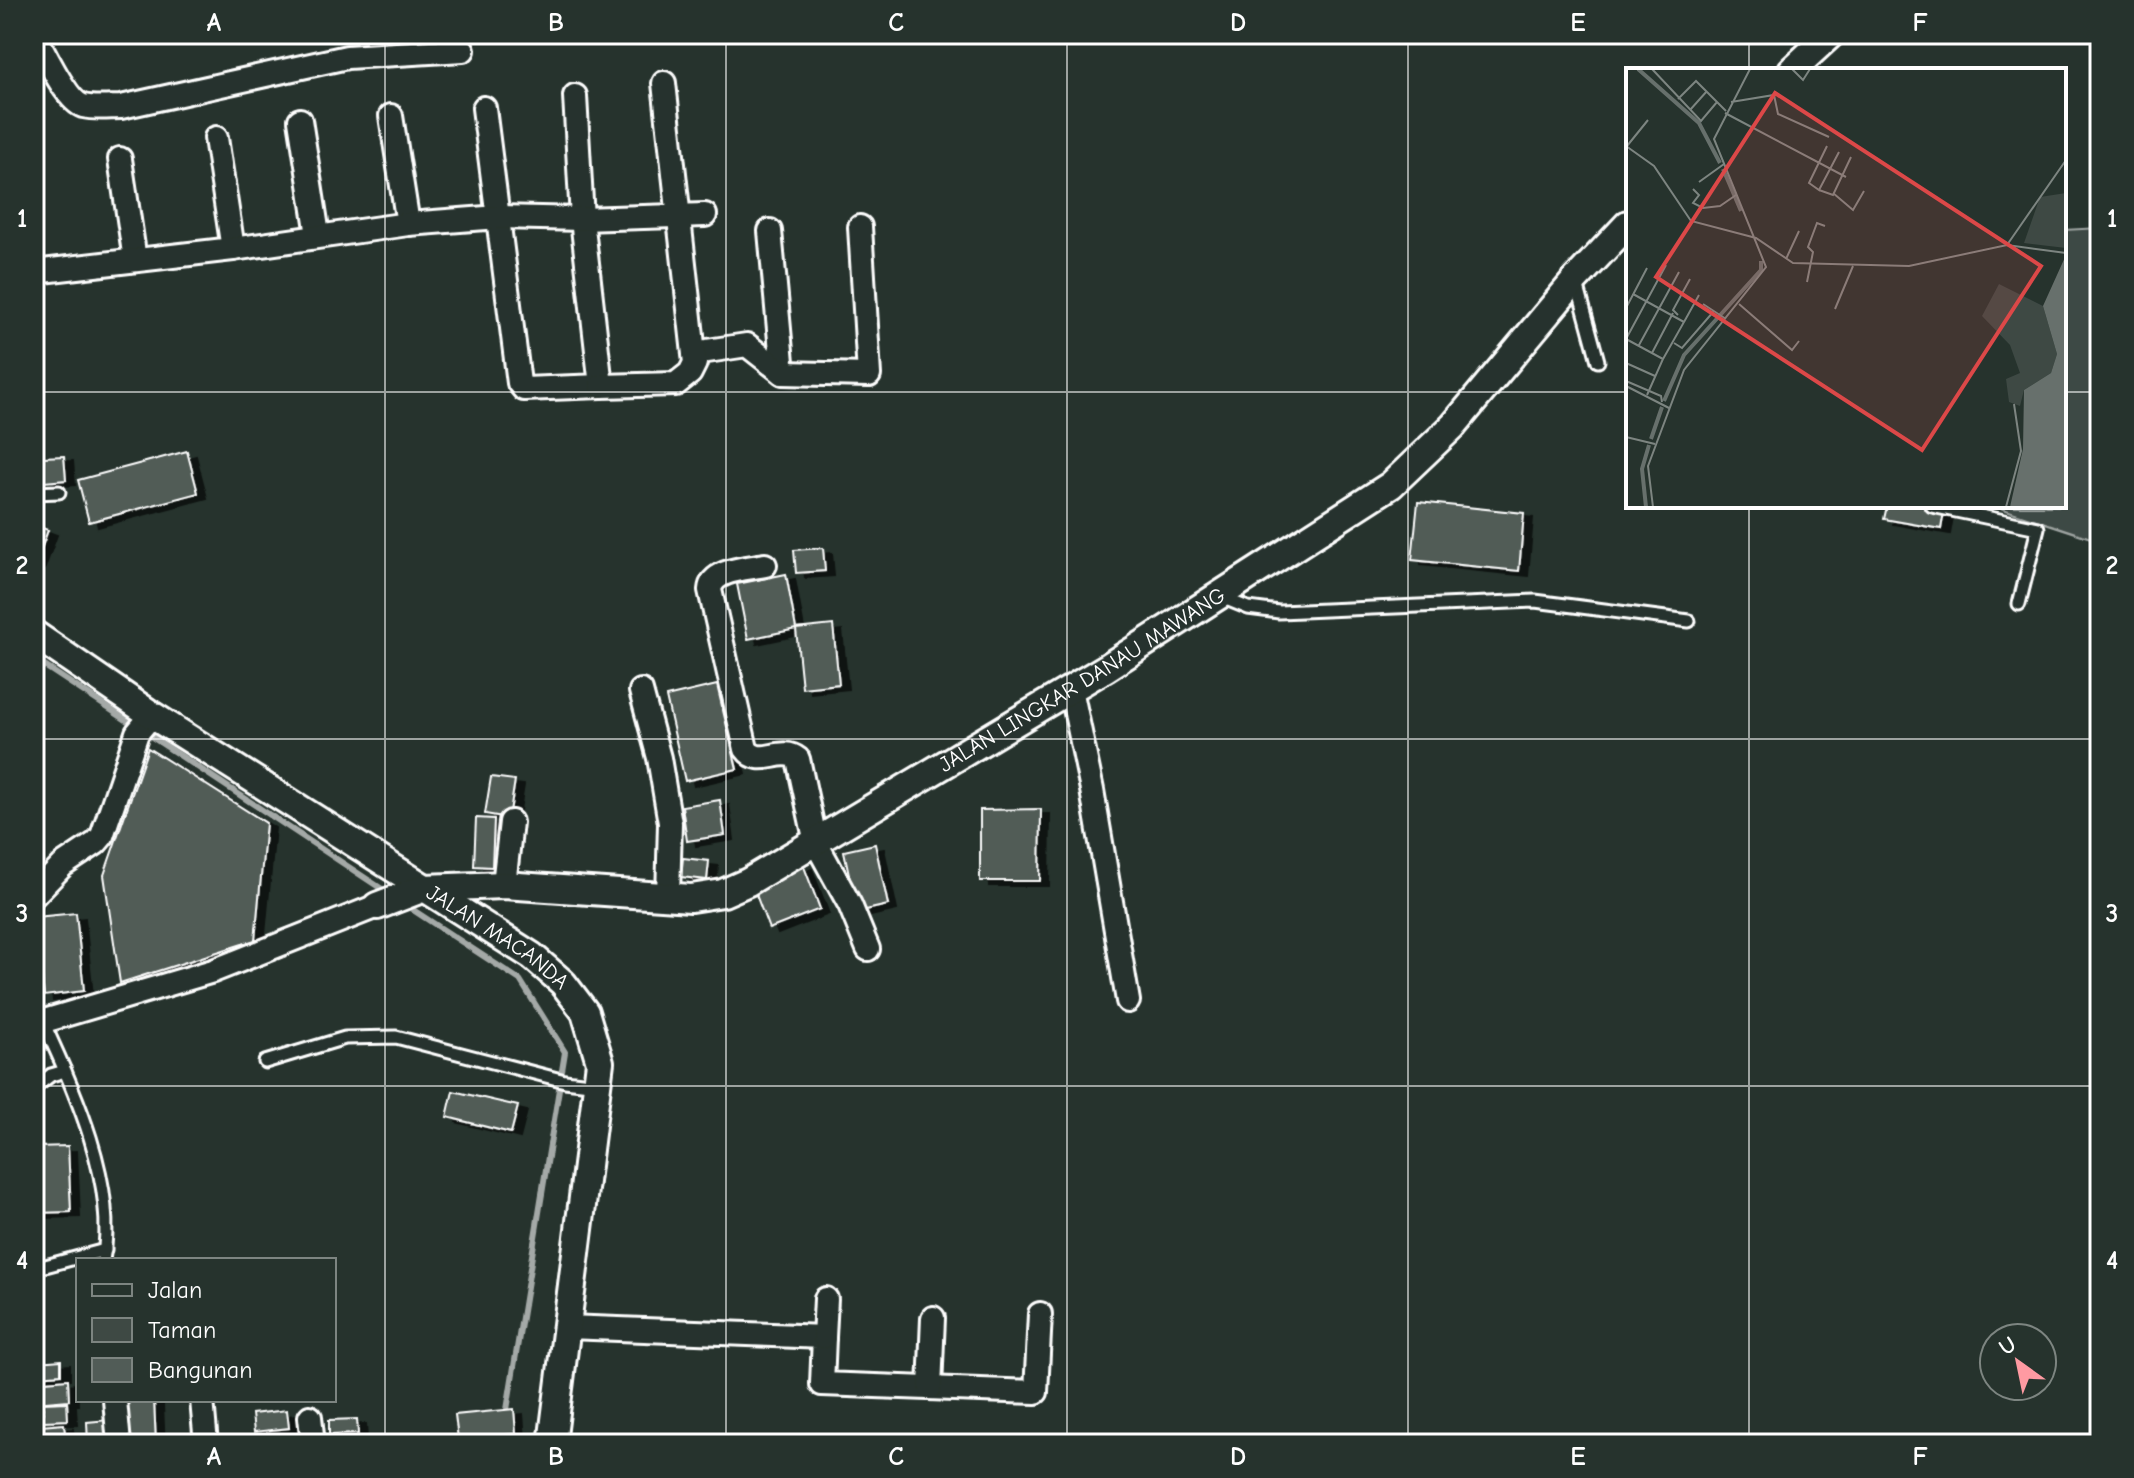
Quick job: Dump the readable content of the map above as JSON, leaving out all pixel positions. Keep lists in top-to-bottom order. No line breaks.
{"streets":{"street":["JALAN LINGKAR DANAU MAWANG","JALAN MACANDA"]},"crossings":[["JALAN LINGKAR DANAU MAWANG","JALAN MACANDA"]],"legend":["Jalan","Taman","Bangunan"],"north":"top left","grid":{"columns":["A","B","C","D","E","F"],"rows":["1","2","3","4"]}}
